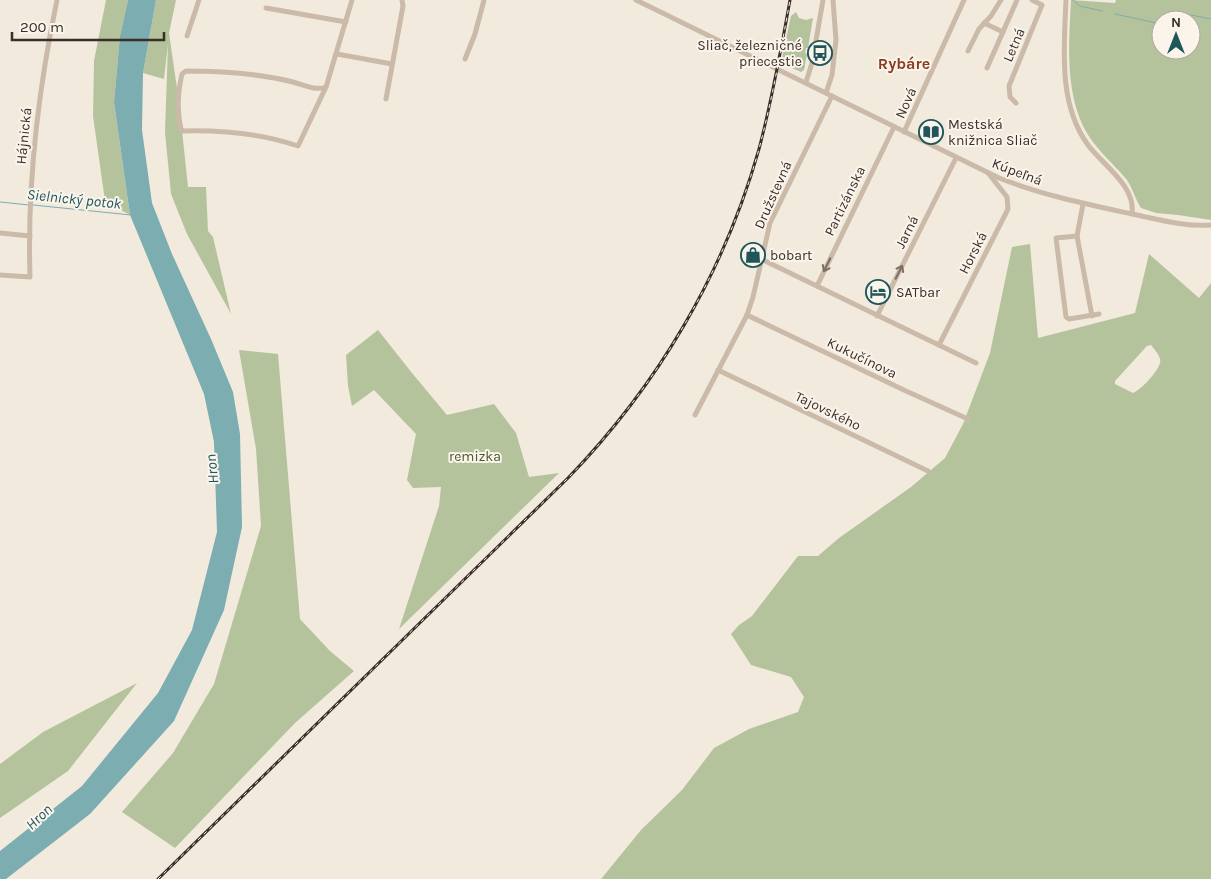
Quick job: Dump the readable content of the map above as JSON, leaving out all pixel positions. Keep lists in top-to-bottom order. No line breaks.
{"streets":{"street":["Letná","Nová","Hájnická","Kúpeľná","Družstevná","Partizánska","Jarná","Horská","Kukučínova","Tajovského"]},"crossings":[["Nová","Kúpeľná"],["Kúpeľná","Družstevná"],["Kúpeľná","Partizánska"],["Kúpeľná","Jarná"],["Kúpeľná","Horská"],["Družstevná","Kukučínova"],["Družstevná","Tajovského"]],"one_way":["Partizánska","Jarná"],"districts":["Rybáre"],"water":["Sielnický potok","Hron"],"parks":["remizka"],"places":{"bus stop":["Sliač, železničné priecestie"],"library":["Mestská knižnica Sliač"],"shop":["bobart"],"hotel":["SATbar"]},"scale_bar":"200 m","north":"top"}
